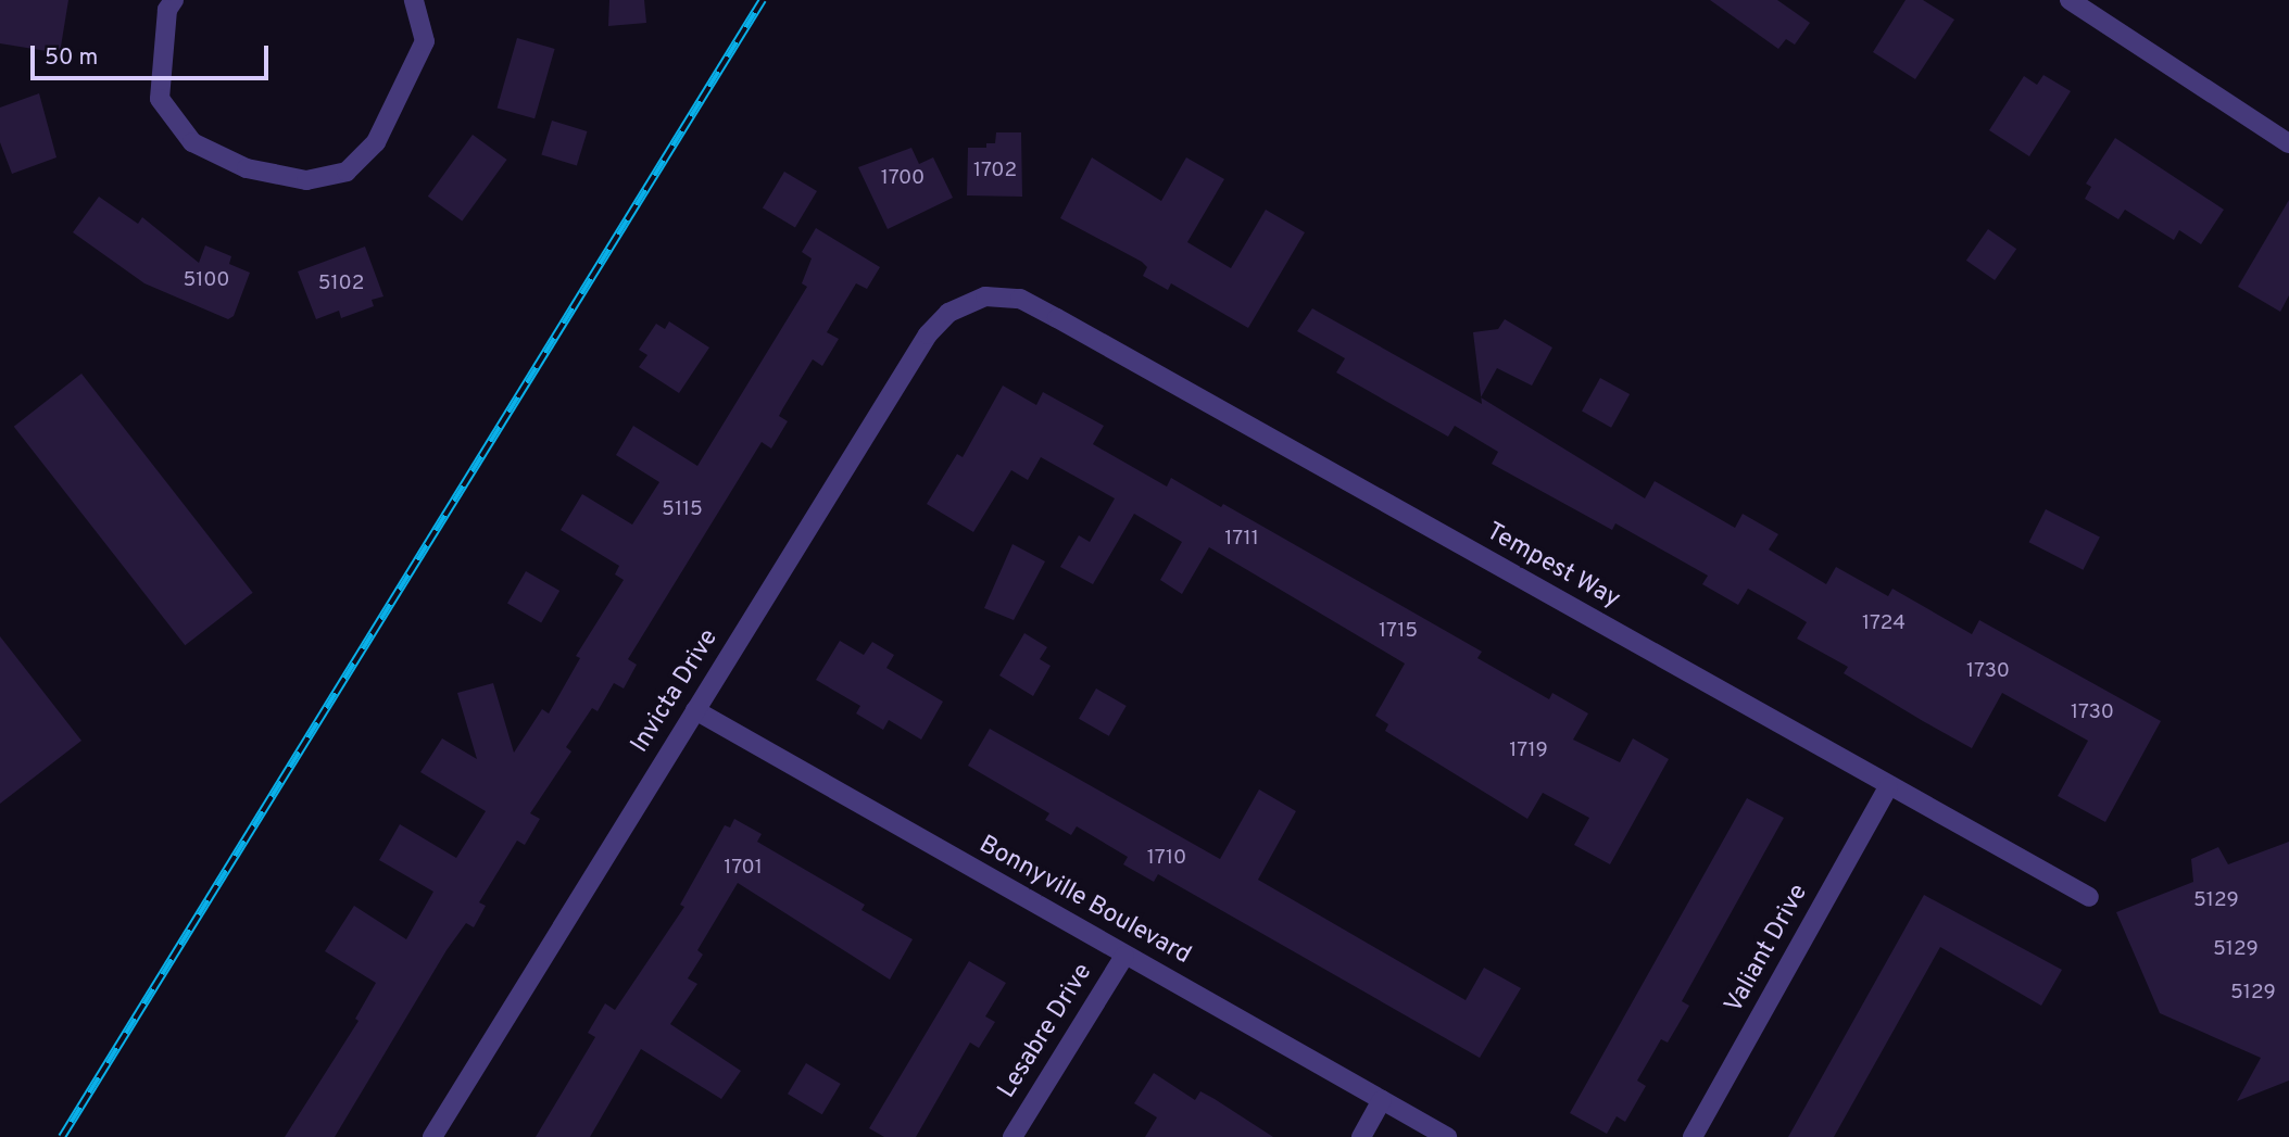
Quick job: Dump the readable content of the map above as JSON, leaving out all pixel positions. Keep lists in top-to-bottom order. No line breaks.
{"streets":{"street":["Tempest Way","Invicta Drive","Bonnyville Boulevard","Valiant Drive","Lesabre Drive"]},"crossings":[["Tempest Way","Invicta Drive"],["Tempest Way","Valiant Drive"],["Invicta Drive","Bonnyville Boulevard"],["Bonnyville Boulevard","Lesabre Drive"]],"house_numbers":["1702","1700","5100","5102","5115","1711","1724","1715","1730","1730","1719","1710","1701","5129","5129","5129"],"scale_bar":"50 m"}
